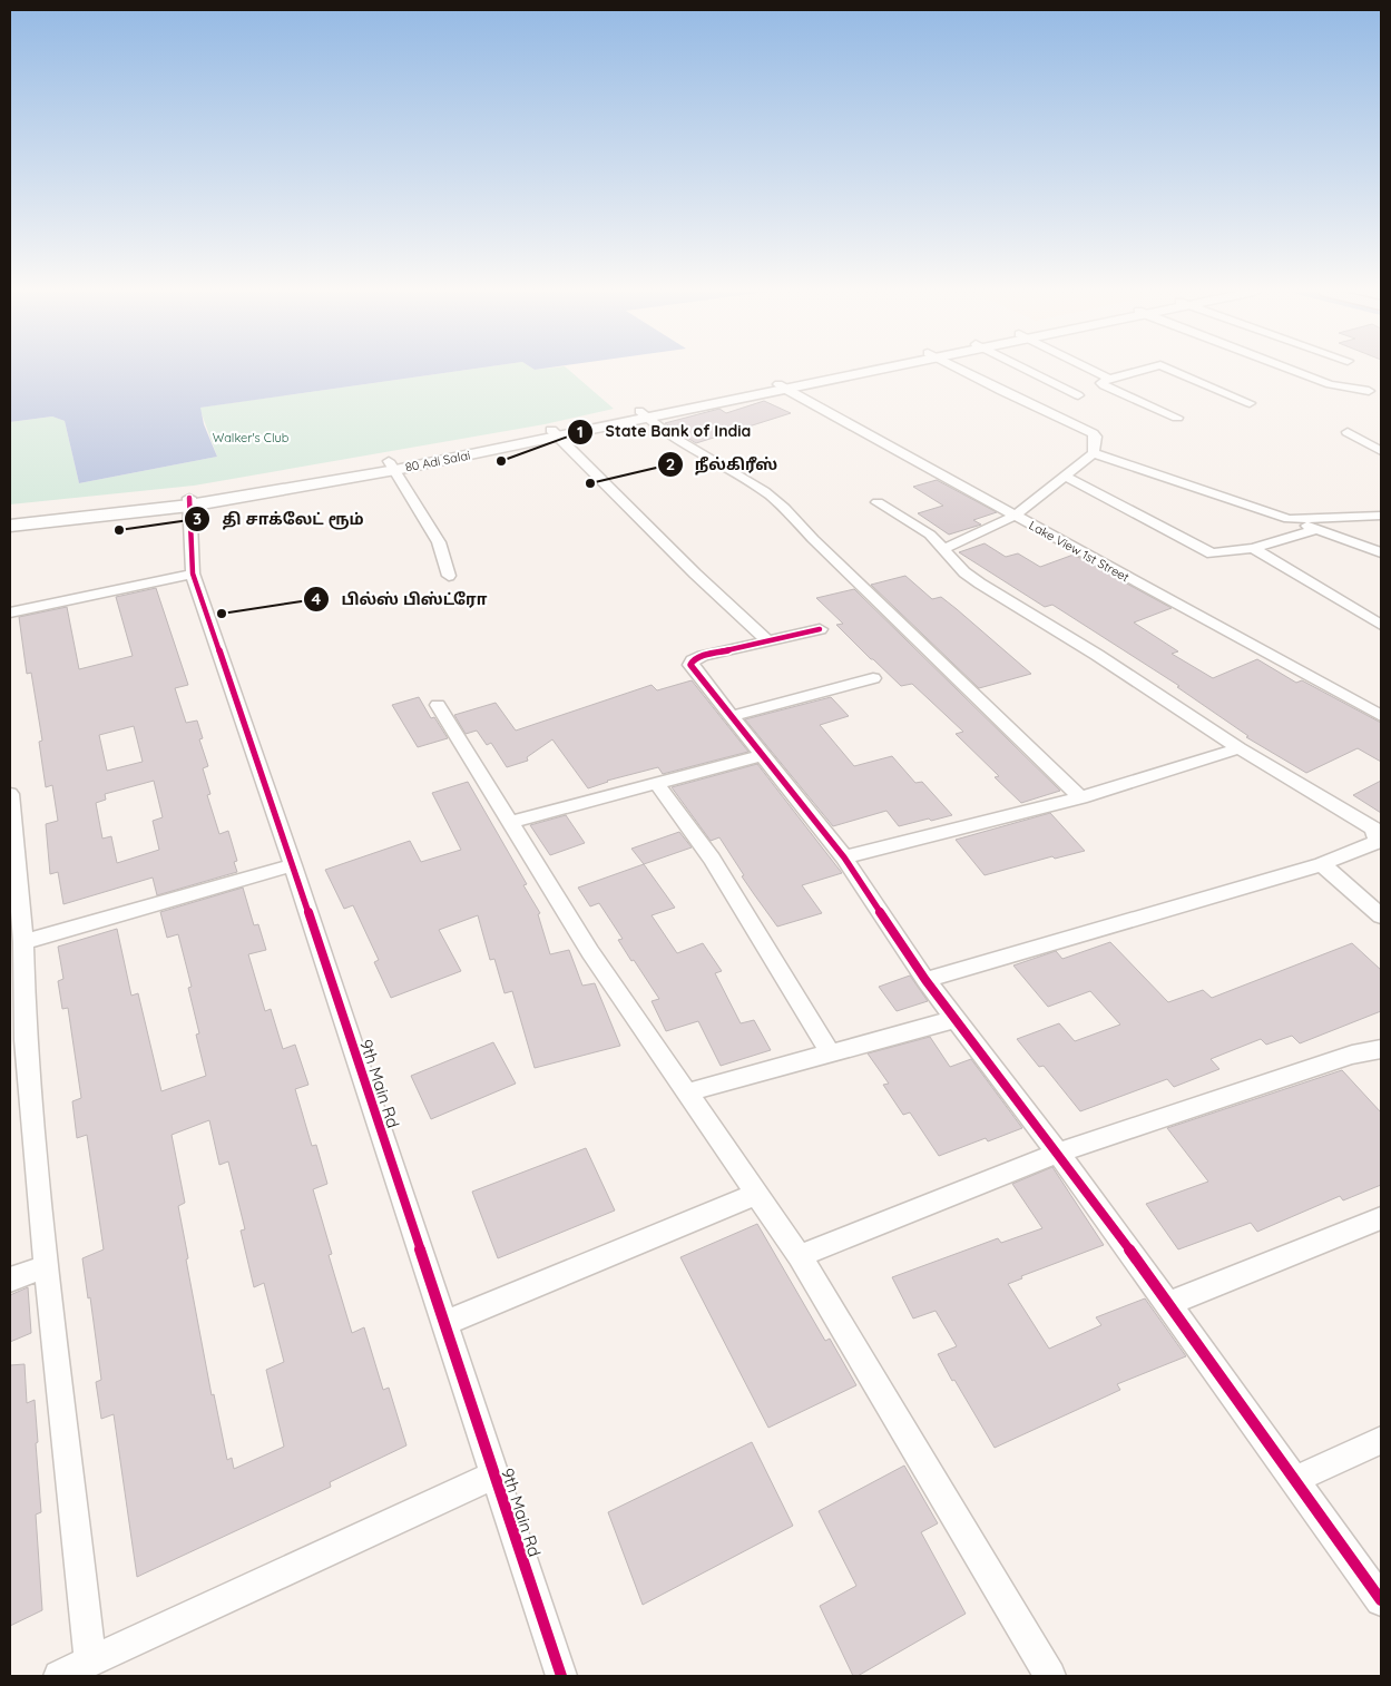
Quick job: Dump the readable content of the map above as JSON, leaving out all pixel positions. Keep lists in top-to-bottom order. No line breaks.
{"streets":{"main road":["80 Adi Salai"],"street":["Lake View 1st Street","9th Main Rd"]},"crossings":[["80 Adi Salai","Lake View 1st Street"],["80 Adi Salai","9th Main Rd"]],"parks":["Walker's Club"],"places":["State Bank of India","நீல்கிரீஸ்","தி சாக்லேட் ரூம்","பில்ஸ் பிஸ்ட்ரோ"]}
